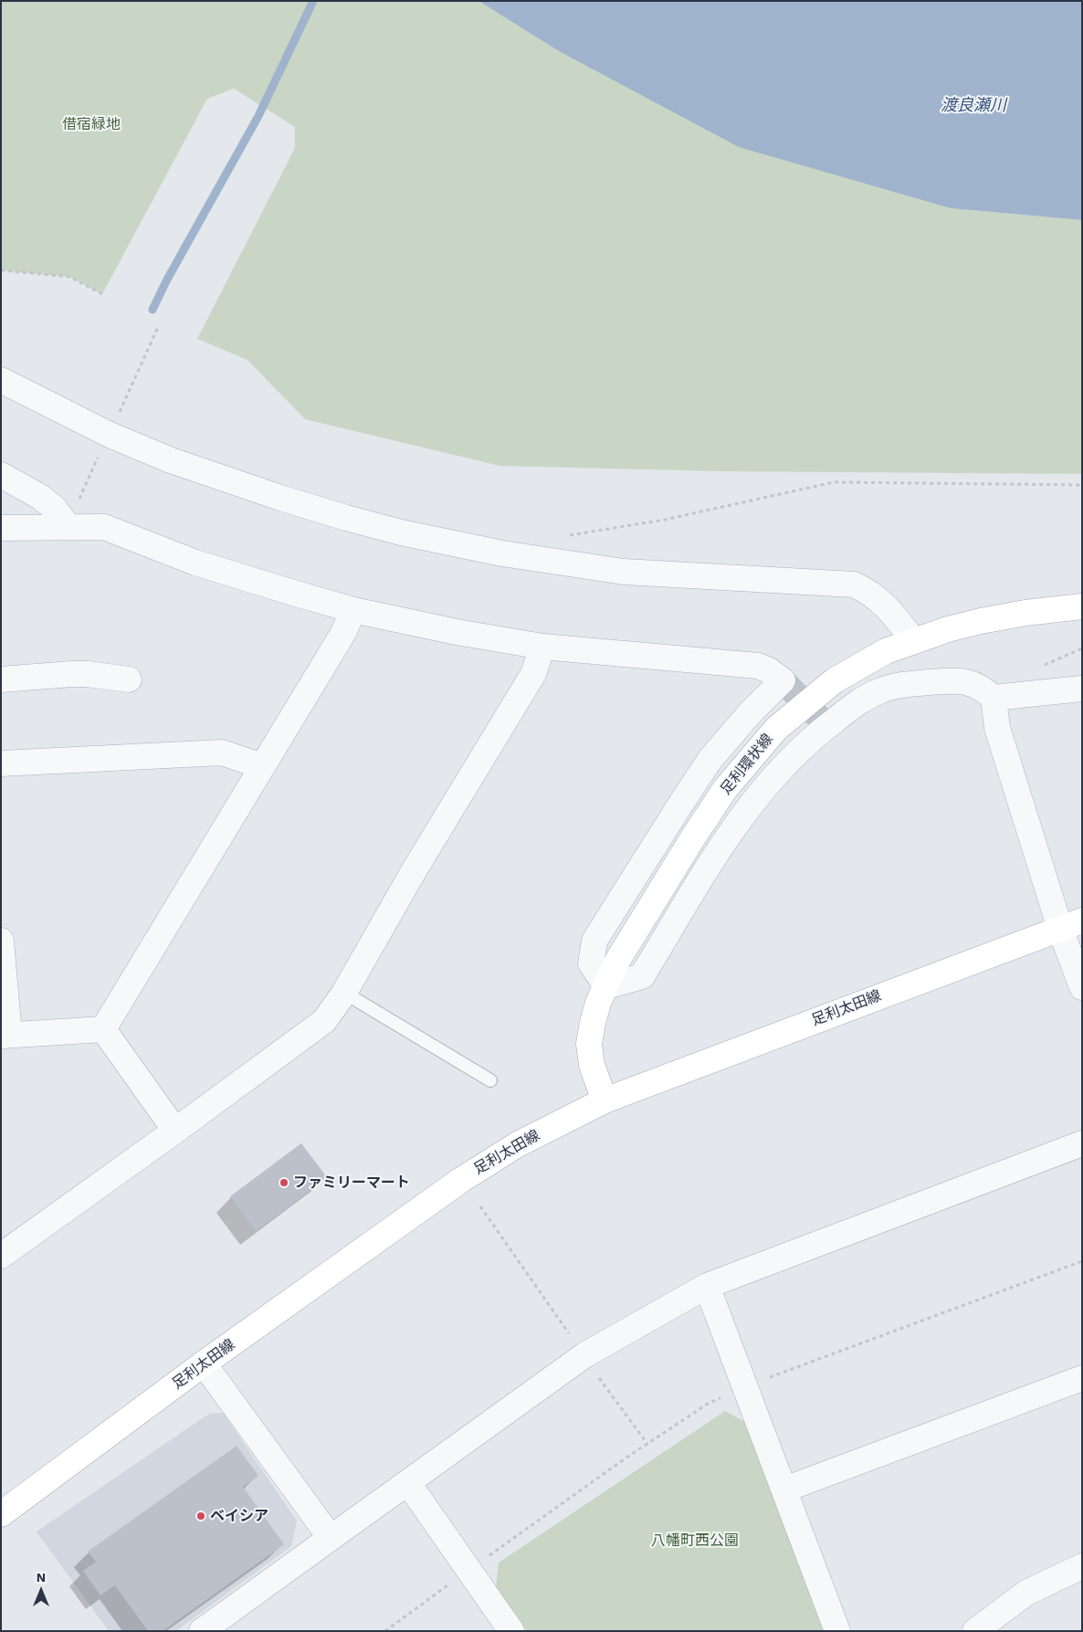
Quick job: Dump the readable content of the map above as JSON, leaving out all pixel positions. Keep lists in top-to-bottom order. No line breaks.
{"streets":{"main road":["足利環状線","足利太田線"]},"crossings":[["足利環状線","足利太田線"]],"water":["渡良瀬川"],"parks":["借宿緑地","八幡町西公園"],"places":["ファミリーマート","ベイシア"],"north":"top"}
